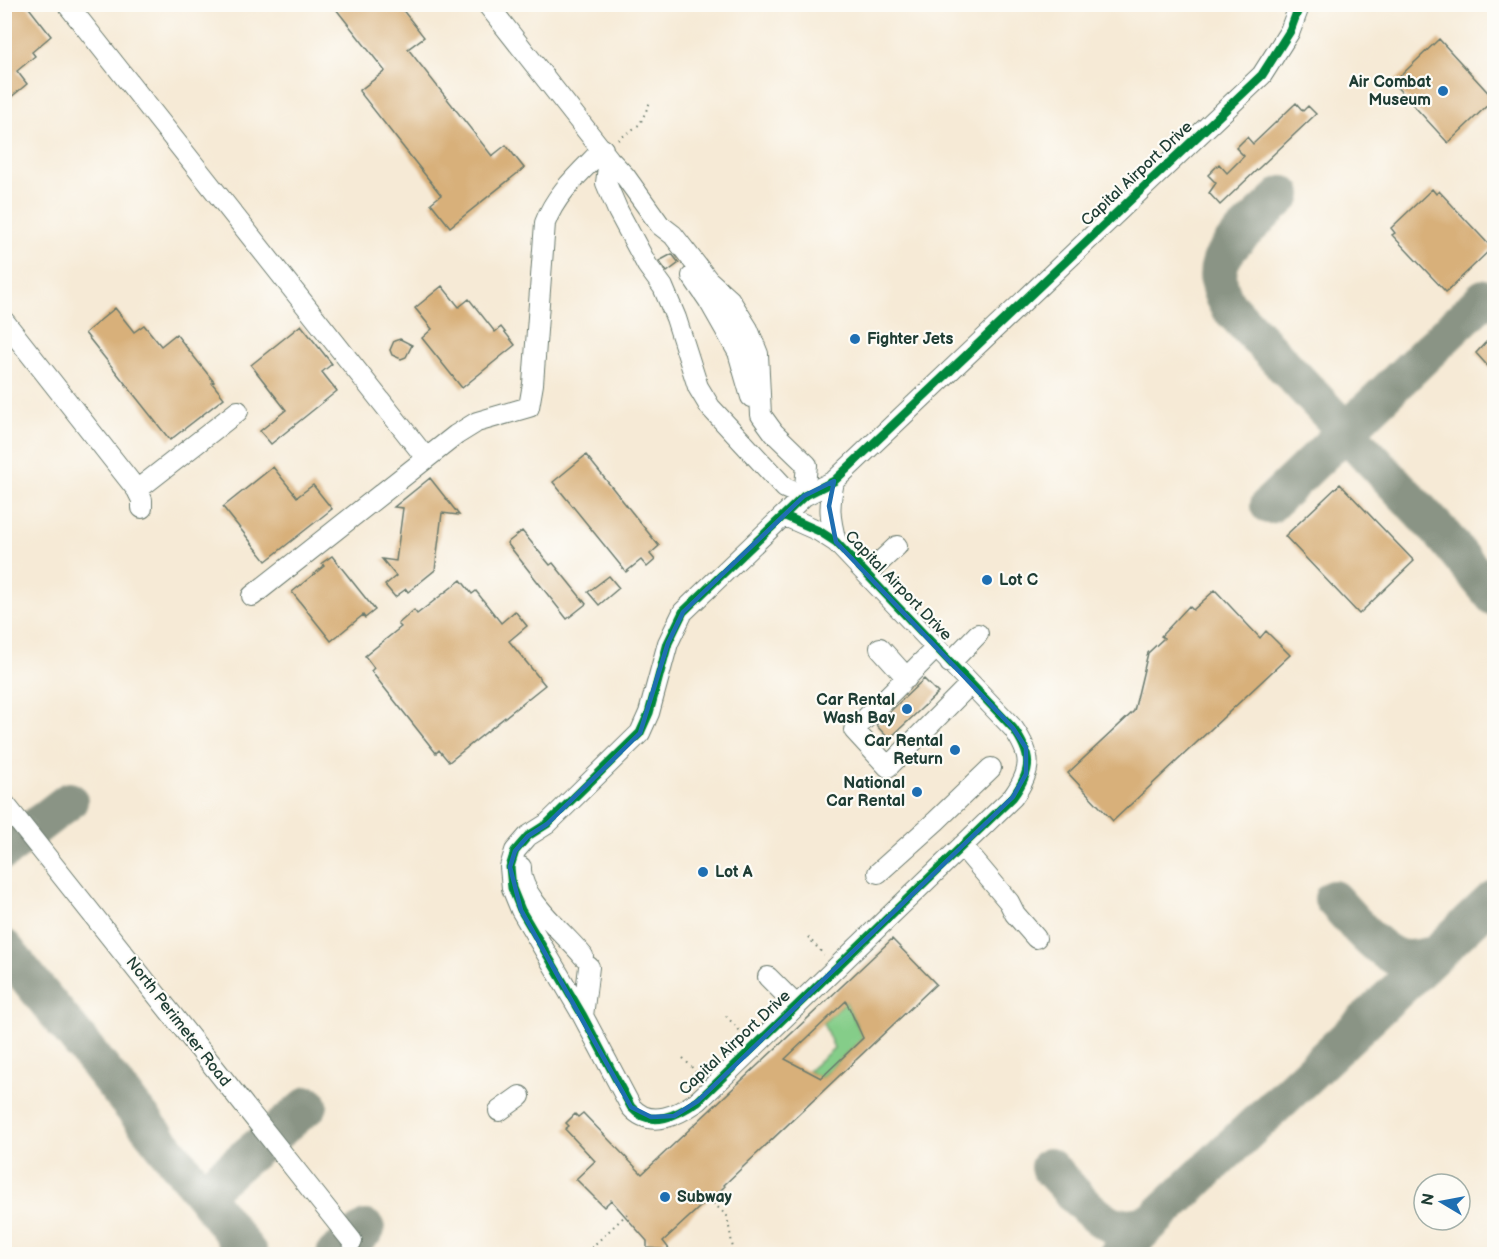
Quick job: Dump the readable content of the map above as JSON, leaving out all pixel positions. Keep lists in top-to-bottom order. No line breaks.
{"streets":{"street":["Capital Airport Drive","North Perimeter Road"]},"places":["Air Combat Museum","Fighter Jets","Lot C","Car Rental Wash Bay","Car Rental Return","National Car Rental","Lot A","Subway"],"north":"left"}
